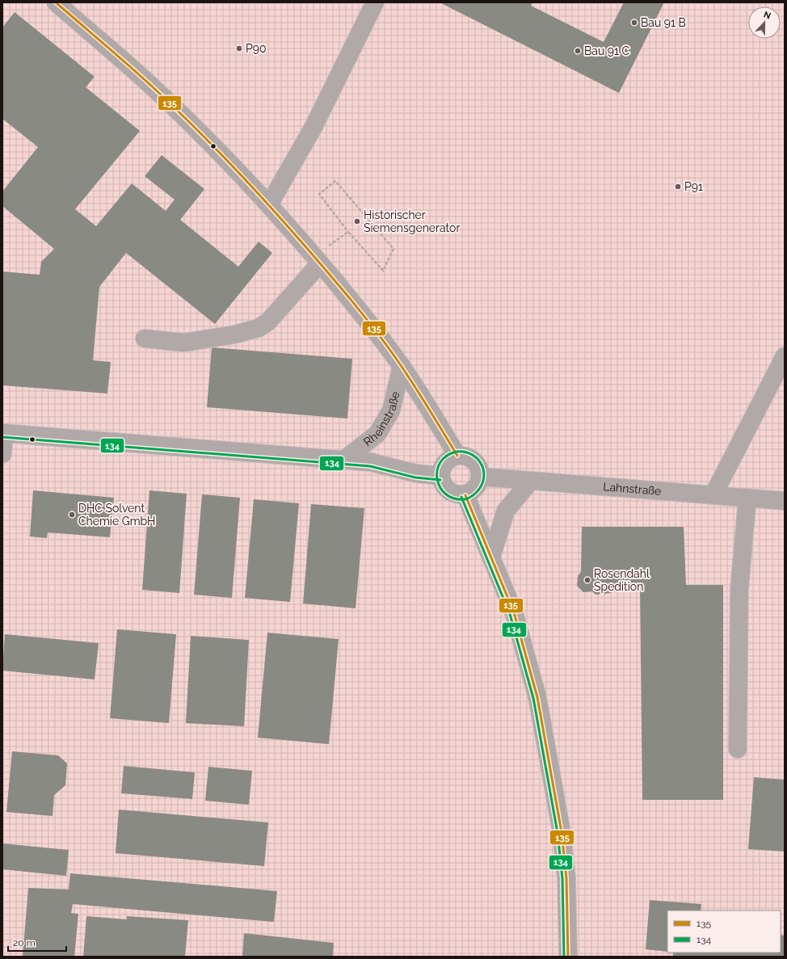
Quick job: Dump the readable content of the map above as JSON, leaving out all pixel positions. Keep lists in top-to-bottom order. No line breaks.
{"streets":{"street":["Rheinstraße","Lahnstraße"]},"crossings":[["Rheinstraße","Lahnstraße"]],"places":["Bau 91 B","P90","Bau 91 C","P91","Historischer Siemensgenerator","DHC Solvent Chemie GmbH","Rosendahl Spedition"],"lines":["transit line 135","transit line 134"],"legend":["135","134"],"scale_bar":"20 m","north":"top"}
